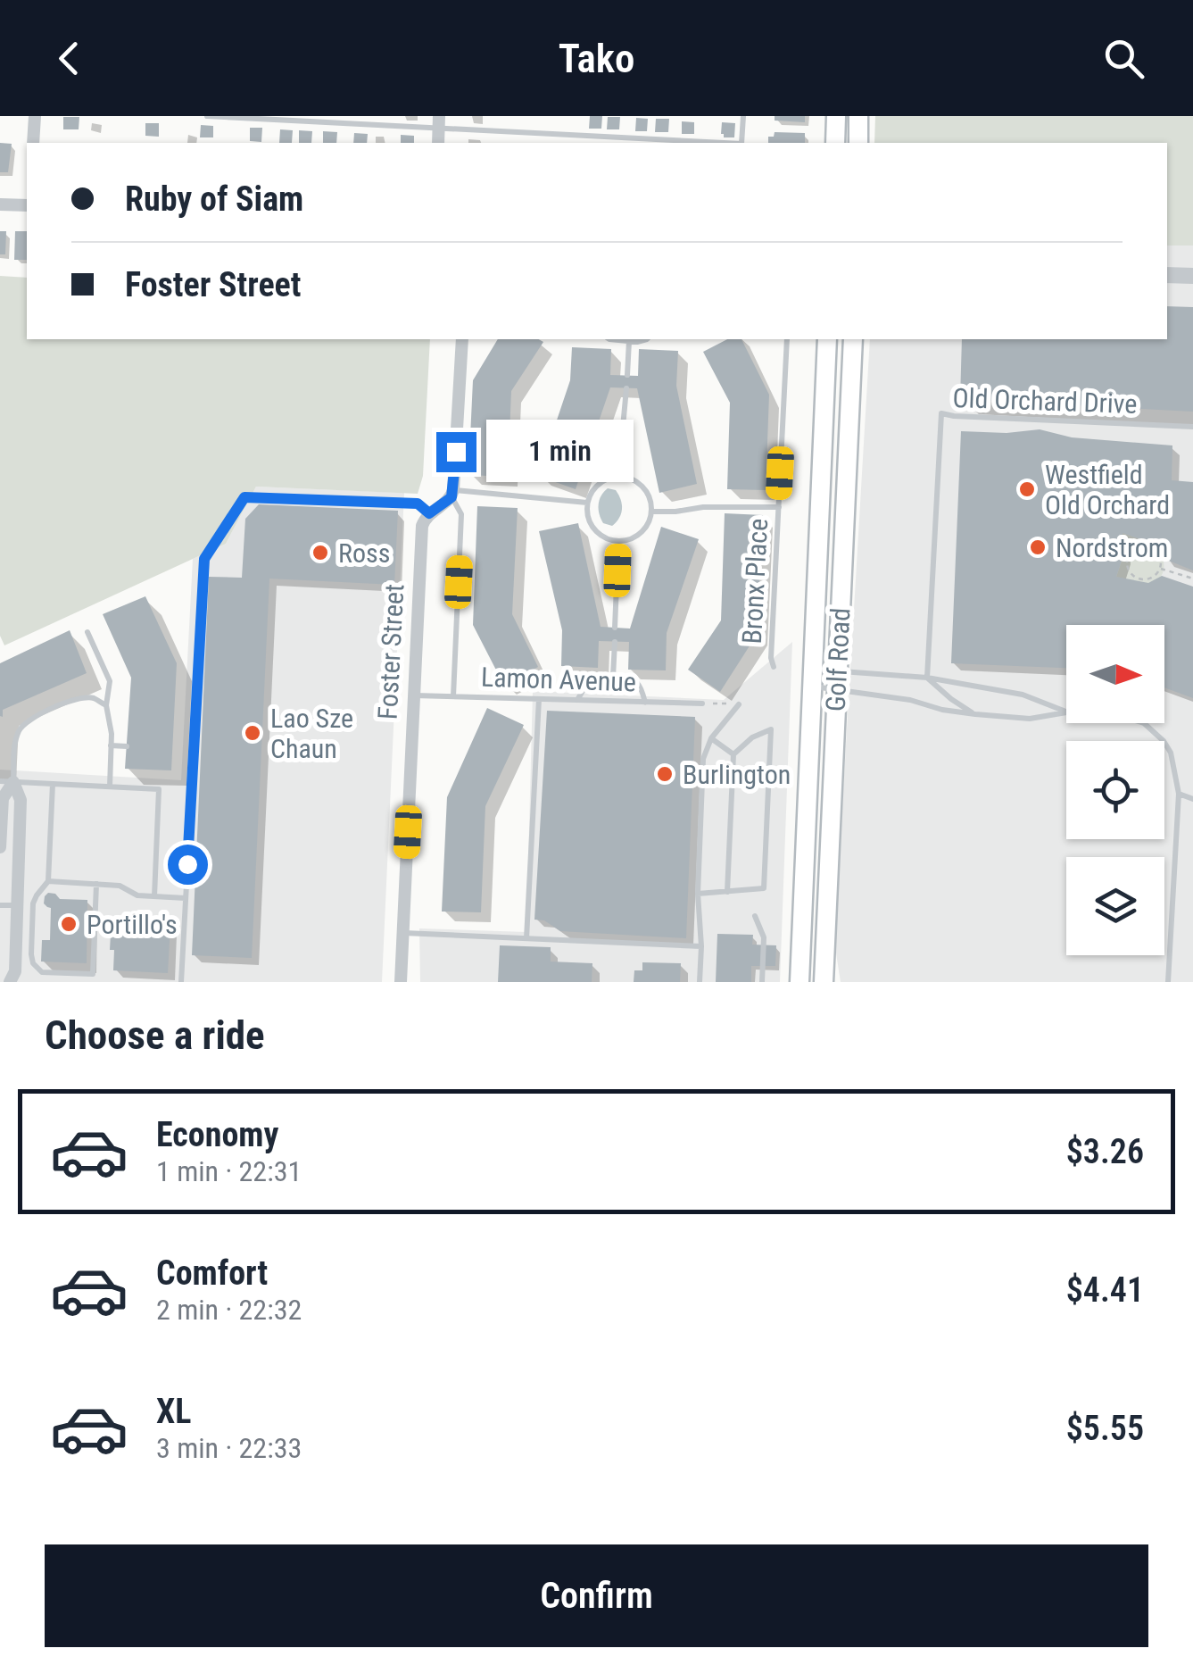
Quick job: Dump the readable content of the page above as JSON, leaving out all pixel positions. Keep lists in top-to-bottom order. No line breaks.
{"streets":{"main road":["Golf Road"],"street":["Foster Street"],"lane":["Old Orchard Drive","Bronx Place","Lamon Avenue"]},"crossings":[["Foster Street","Lamon Avenue"]],"places":["Westfield Old Orchard","Nordstrom","Ross","Lao Sze Chaun","Burlington","Portillo's"],"north":"right","page":{"header":"Tako","banner":["Ruby of Siam","Foster Street"],"bubble":"1 min","heading":"Choose a ride","list":[{"name":"Economy","note":"1 min · 22:31","value":"$3.26"},{"name":"Comfort","note":"2 min · 22:32","value":"$4.41"},{"name":"XL","note":"3 min · 22:33","value":"$5.55"}],"buttons":"Confirm"}}
